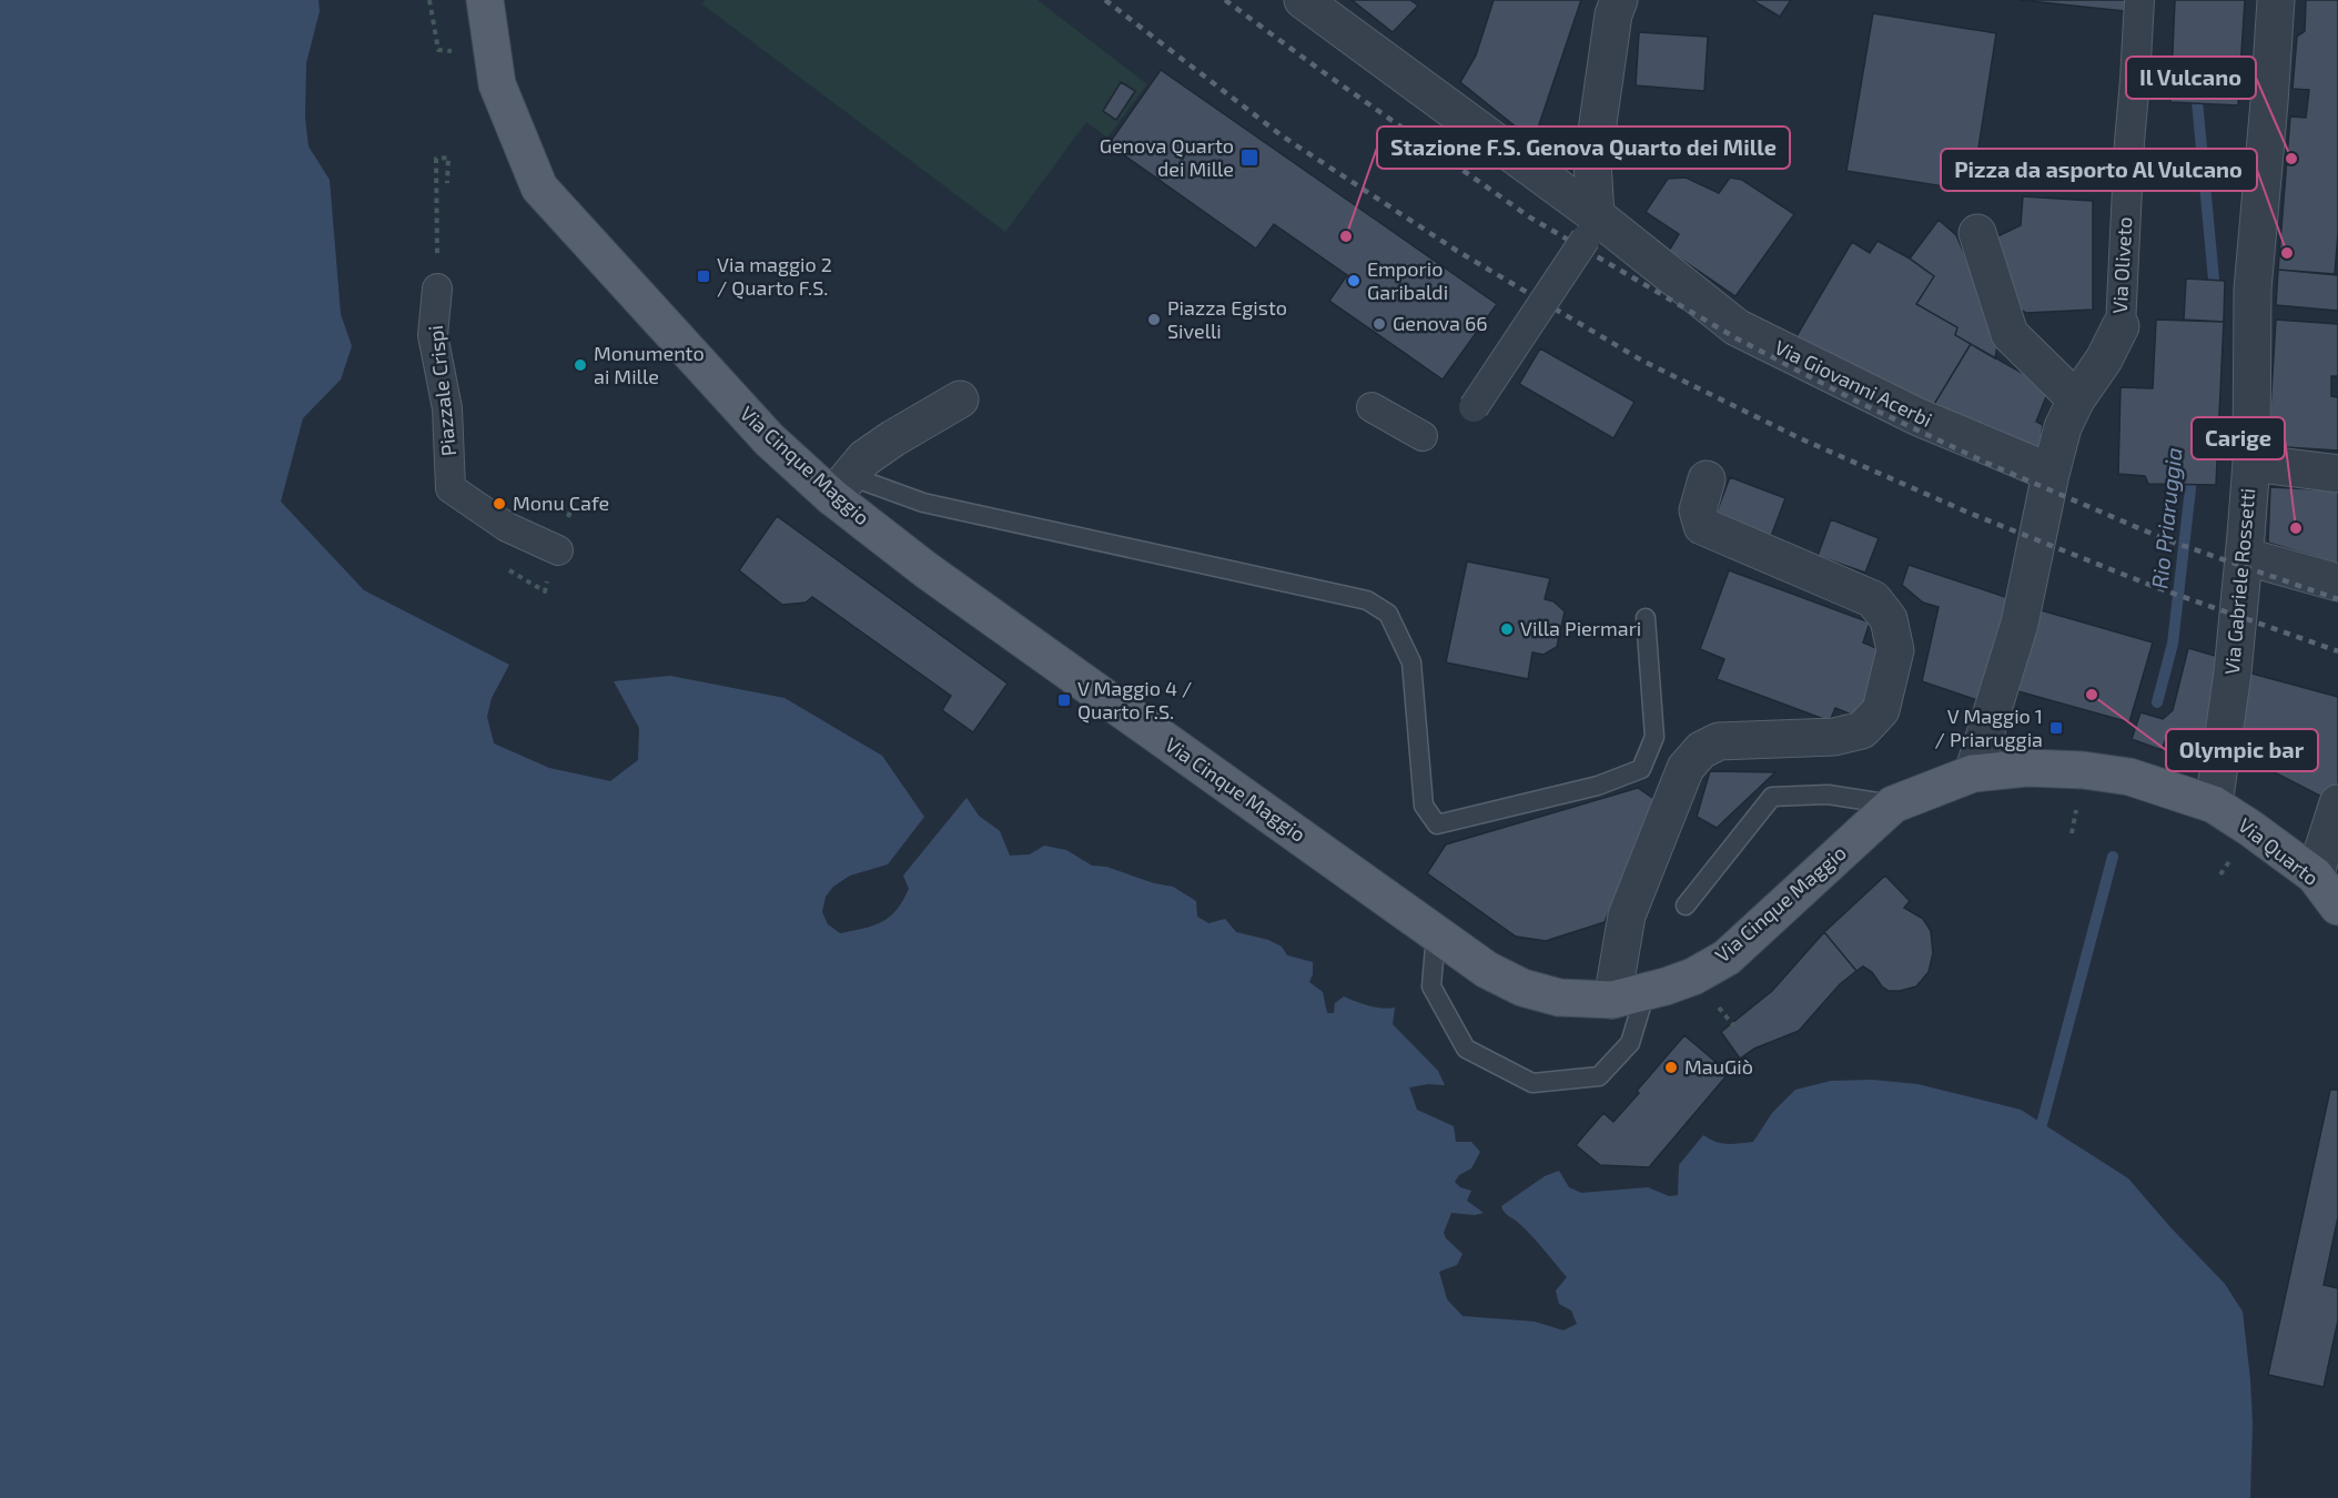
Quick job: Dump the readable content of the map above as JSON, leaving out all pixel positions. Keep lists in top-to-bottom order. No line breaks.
{"streets":{"main road":["Via Cinque Maggio","Via Quarto"],"street":["Via Oliveto","Via Giovanni Acerbi","Piazzale Crispi","Via Gabriele Rossetti"]},"crossings":[["Via Oliveto","Via Giovanni Acerbi"],["Via Cinque Maggio","Via Gabriele Rossetti"],["Via Cinque Maggio","Via Quarto"],["Via Gabriele Rossetti","Via Quarto"]],"water":["Rio Priaruggia"],"places":{"transit":["Genova Quarto dei Mille","Via maggio 2 / Quarto F.S.","V Maggio 4 / Quarto F.S.","V Maggio 1 / Priaruggia"],"other":["Il Vulcano","Stazione F.S. Genova Quarto dei Mille","Pizza da asporto Al Vulcano","Emporio Garibaldi","Piazza Egisto Sivelli","Genova 66","Monumento ai Mille","Monu Cafe","Carige","Villa Piermari","Olympic bar","MauGiò"]}}
